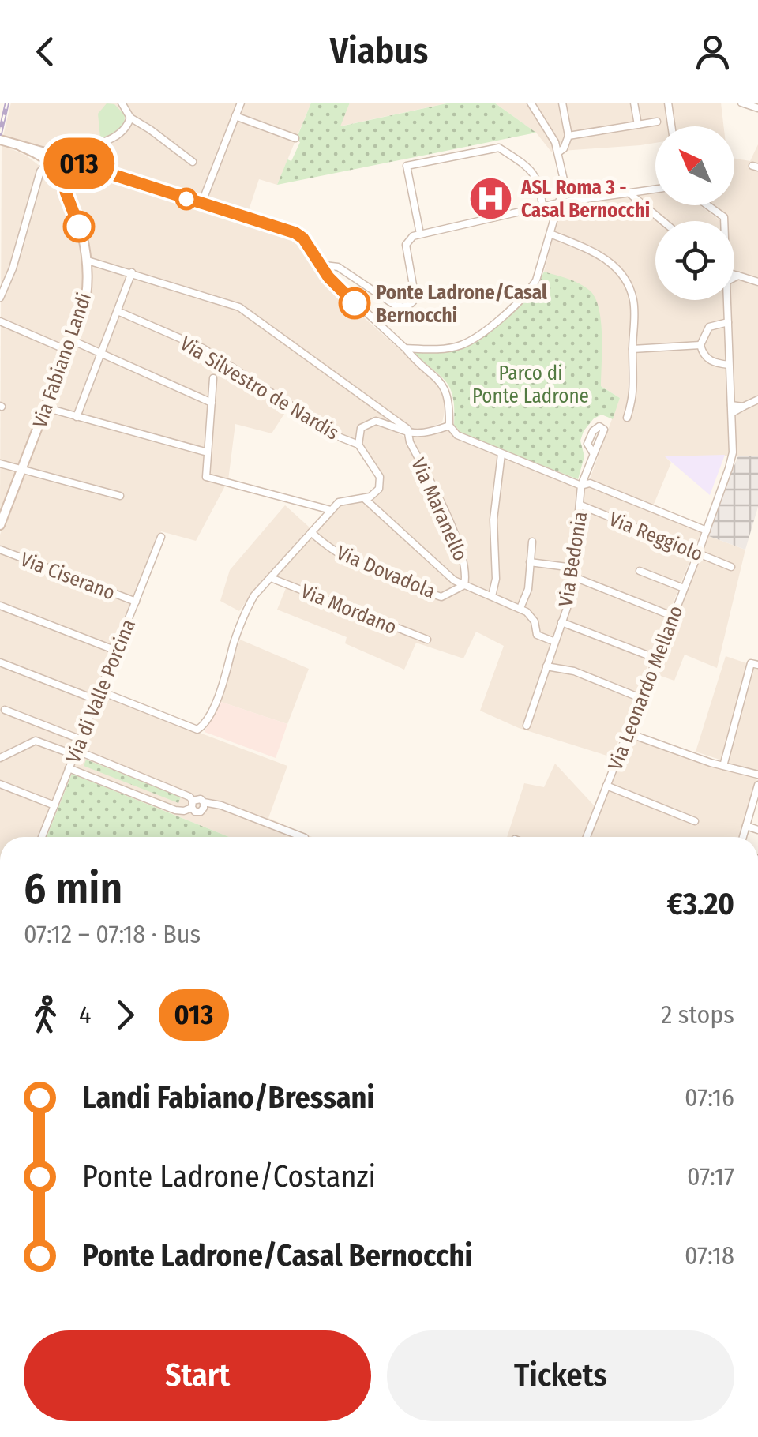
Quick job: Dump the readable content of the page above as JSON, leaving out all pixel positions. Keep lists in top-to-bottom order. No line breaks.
{"streets":{"street":["Via Fabiano Landi","Via Silvestro de Nardis","Via Maranello","Via Reggiolo","Via Bedonia","Via Dovadola","Via Ciserano","Via Mordano","Via Leonardo Mellano","Via di Valle Porcina"]},"crossings":[["Via Maranello","Via Dovadola"],["Via Reggiolo","Via Bedonia"],["Via Reggiolo","Via Leonardo Mellano"],["Via Ciserano","Via di Valle Porcina"]],"parks":["Parco di Ponte Ladrone"],"places":{"hospital":["ASL Roma 3 - Casal Bernocchi"],"other":["Ponte Ladrone/Casal Bernocchi"]},"lines":["bus line 013"],"north":"top left","page":{"header":"Viabus","on_map":"013","heading":["6 min","07:12 – 07:18 · Bus","€3.20"],"legs":["4","013","2 stops"],"list":[{"name":"Landi Fabiano/Bressani","value":"07:16"},{"name":"Ponte Ladrone/Costanzi","value":"07:17"},{"name":"Ponte Ladrone/Casal Bernocchi","value":"07:18"}],"buttons":["Start","Tickets"]}}
